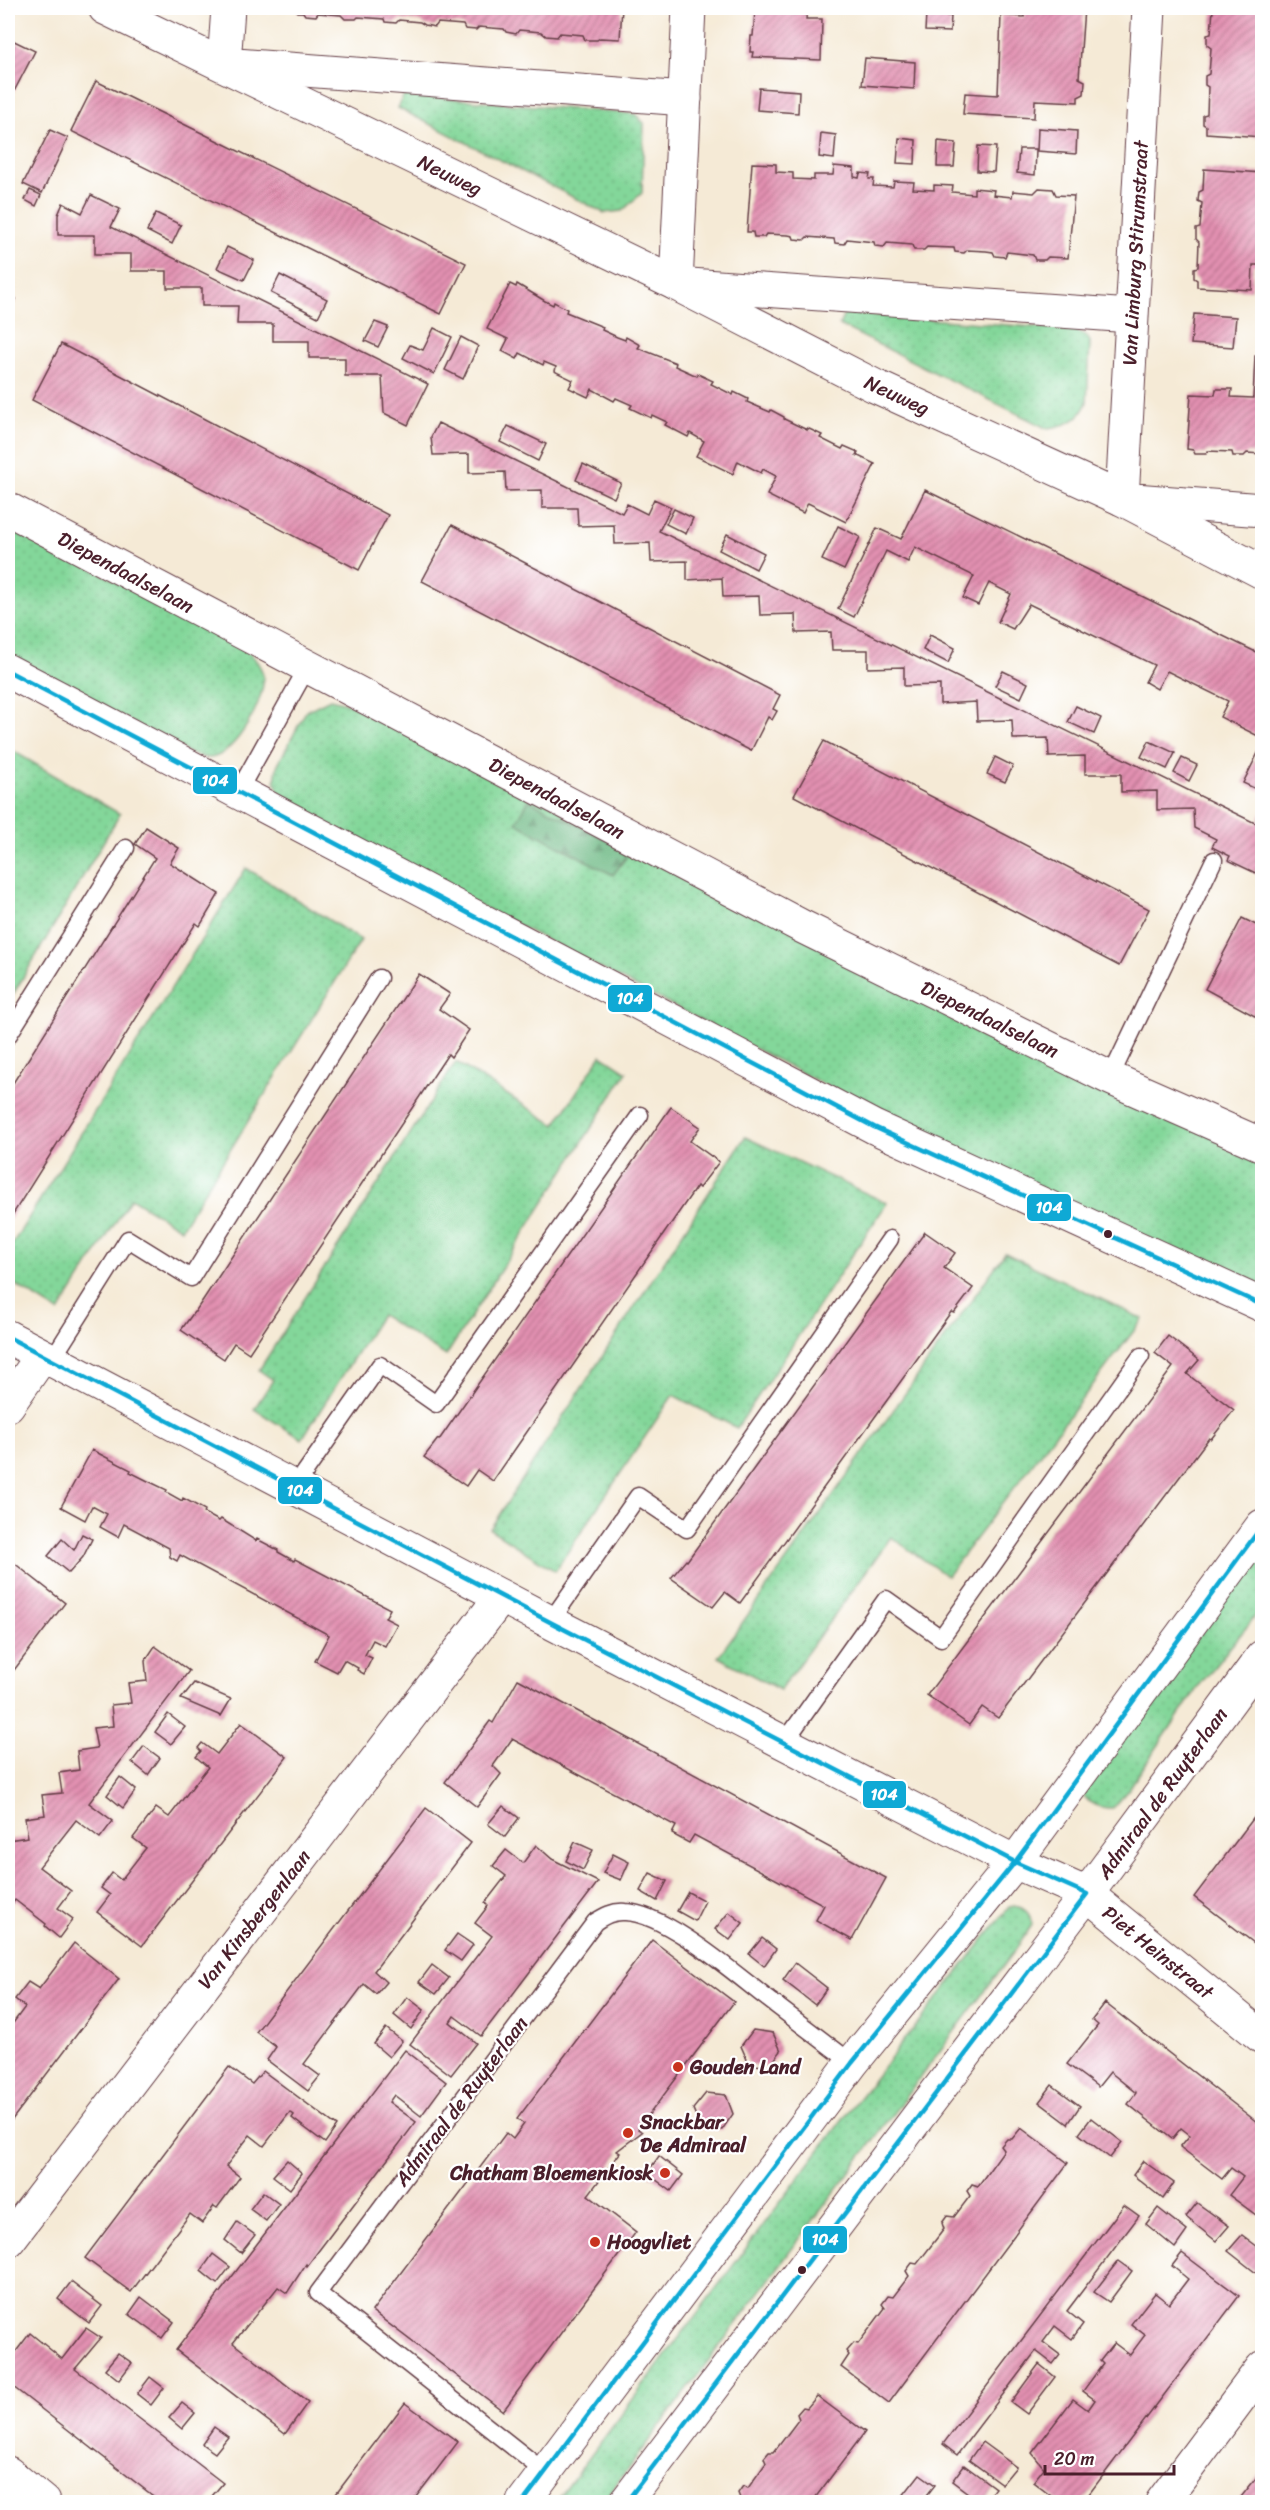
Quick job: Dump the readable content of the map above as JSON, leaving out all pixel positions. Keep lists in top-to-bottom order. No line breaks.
{"streets":{"street":["Neuweg","Van Limburg Stirumstraat","Diependaalselaan","Admiraal de Ruyterlaan","Van Kinsbergenlaan","Piet Heinstraat"]},"crossings":[["Neuweg","Van Limburg Stirumstraat"],["Admiraal de Ruyterlaan","Piet Heinstraat"],["Van Kinsbergenlaan","Piet Heinstraat"]],"places":["Gouden Land","Snackbar De Admiraal","Chatham Bloemenkiosk","Hoogvliet"],"lines":["transit line 104"],"scale_bar":"20 m"}
